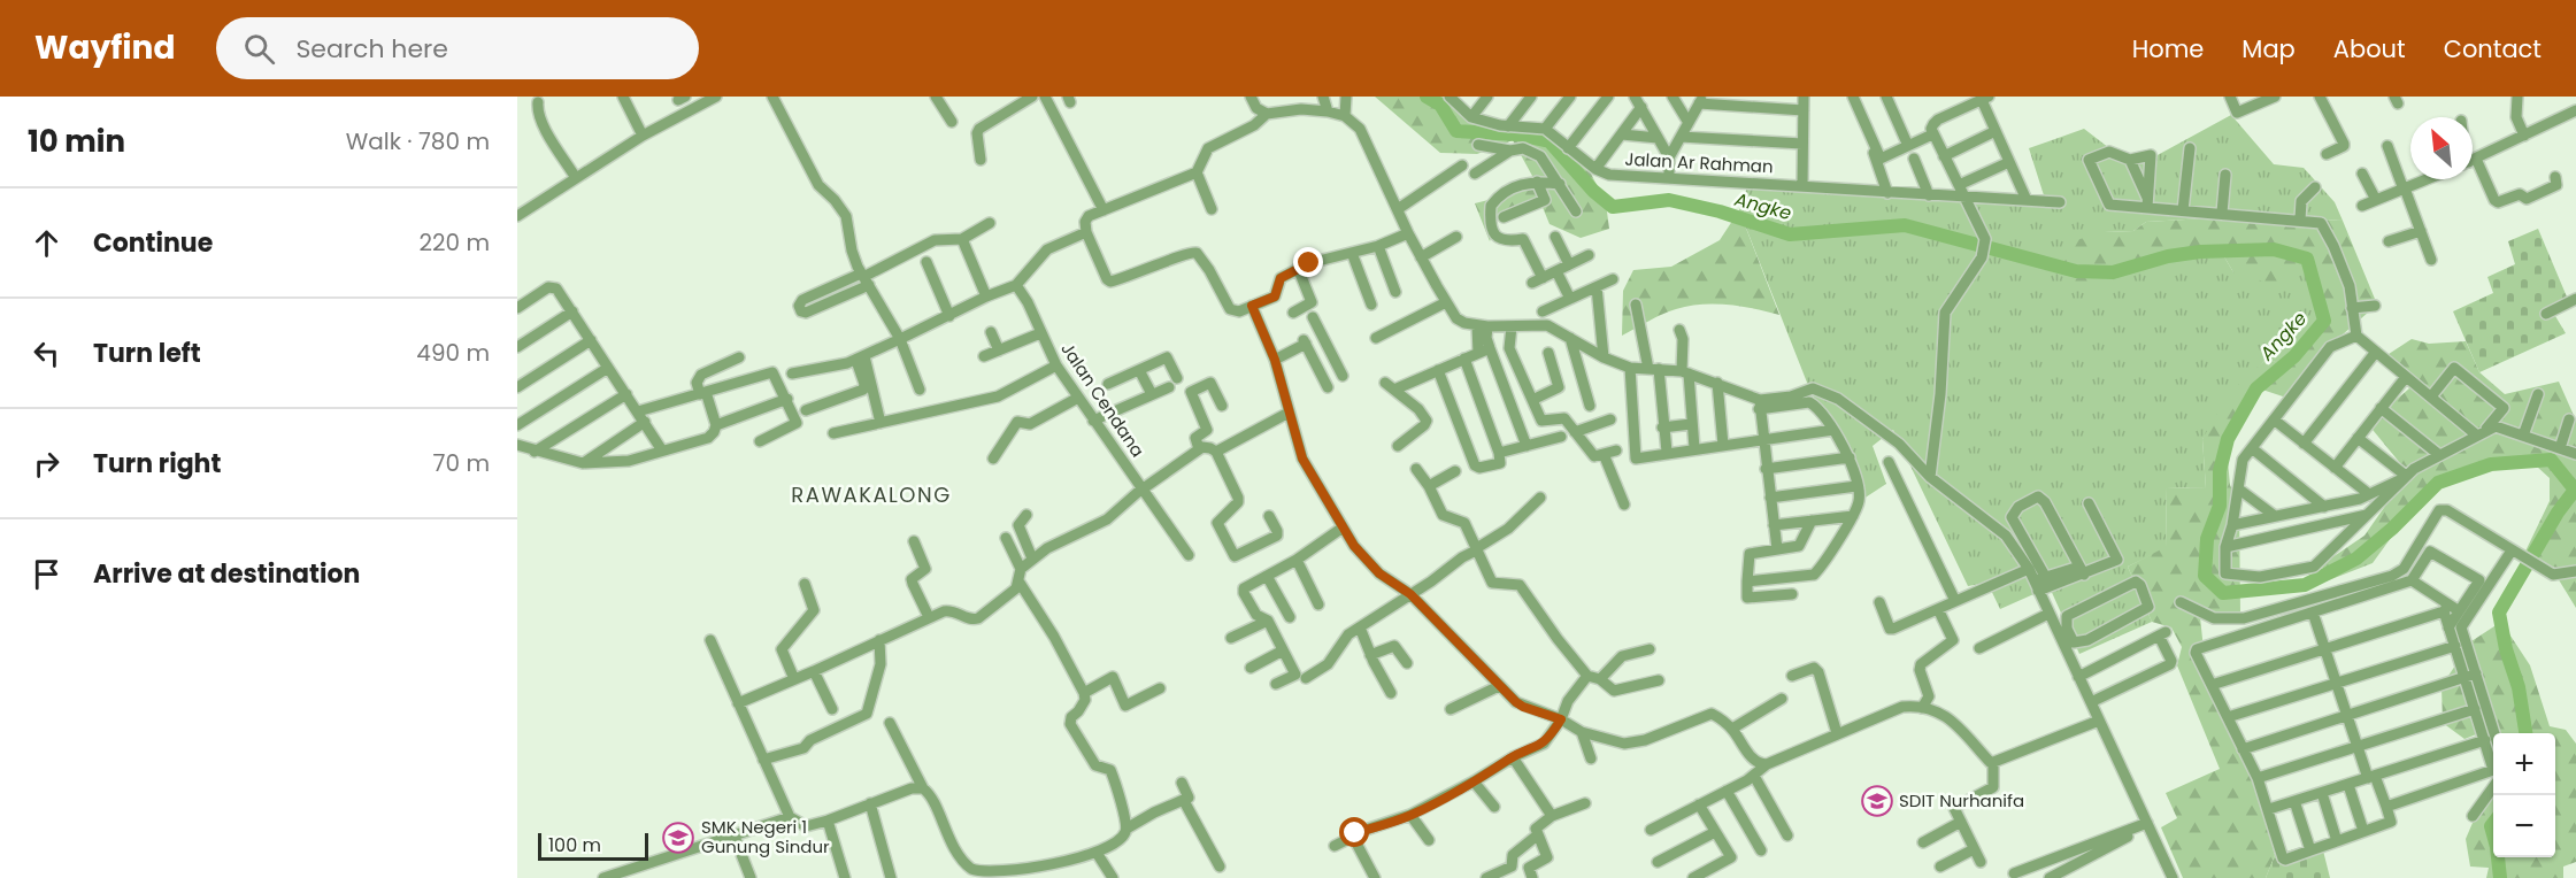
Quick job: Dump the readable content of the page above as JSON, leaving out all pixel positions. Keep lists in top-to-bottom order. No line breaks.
{"streets":{"street":["Jalan Ar Rahman","Jalan Cendana"]},"districts":["RAWAKALONG"],"water":["Angke"],"places":{"school or university":["SDIT Nurhanifa","SMK Negeri 1 Gunung Sindur"]},"scale_bar":"100 m","north":"top left","page":{"header":"Wayfind","search":"Search here","nav":["Home","Map","About","Contact"],"heading":["10 min","Walk · 780 m"],"list":[["Continue","220 m"],["Turn left","490 m"],["Turn right","70 m"],"Arrive at destination"],"map_buttons":["+","−"],"scale":"100 m"}}
